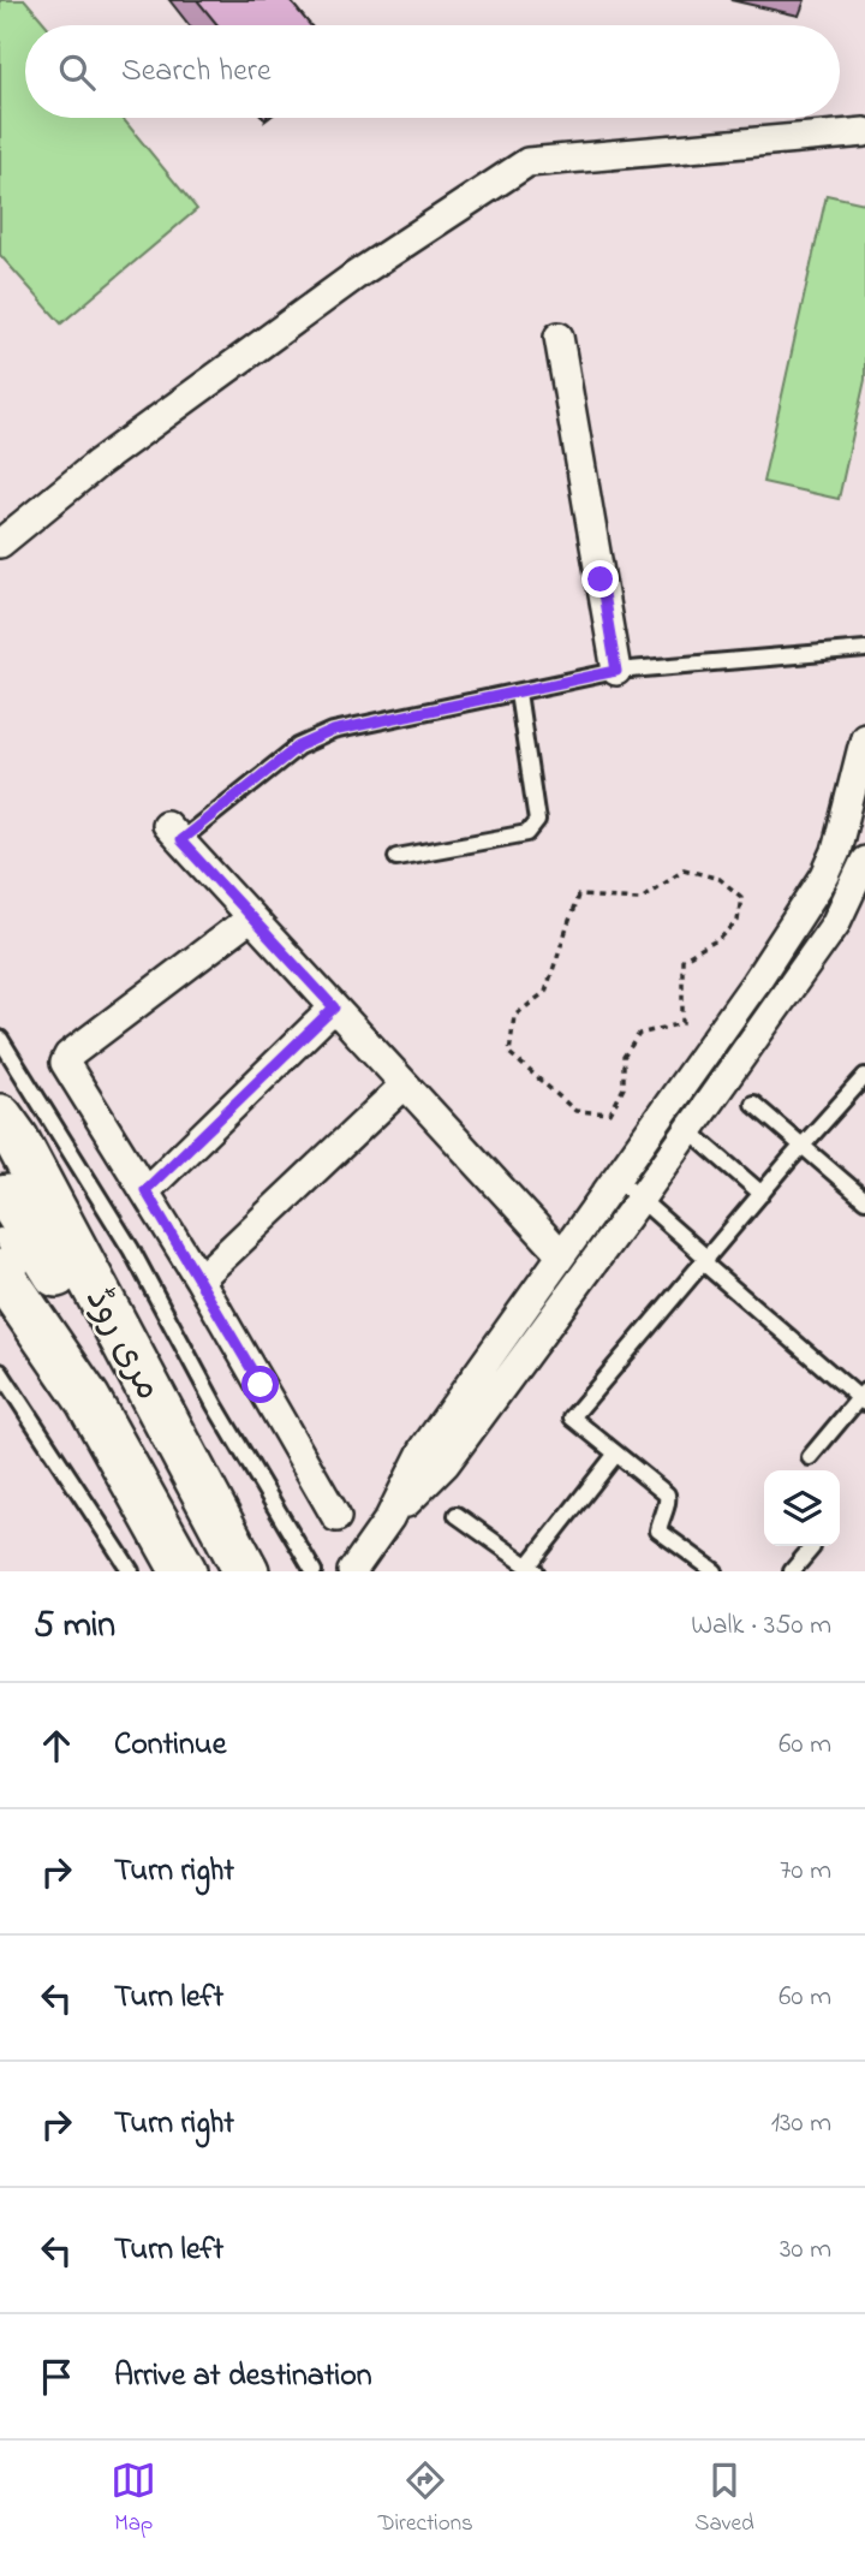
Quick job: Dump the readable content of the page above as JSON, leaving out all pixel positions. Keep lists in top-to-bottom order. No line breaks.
{"streets":{"main road":["مری روڈ"]},"page":{"search":"Search here","heading":["5 min","Walk · 350 m"],"list":[["Continue","60 m"],["Turn right","70 m"],["Turn left","60 m"],["Turn right","130 m"],["Turn left","30 m"],"Arrive at destination"],"nav":["Map","Directions","Saved"]}}
